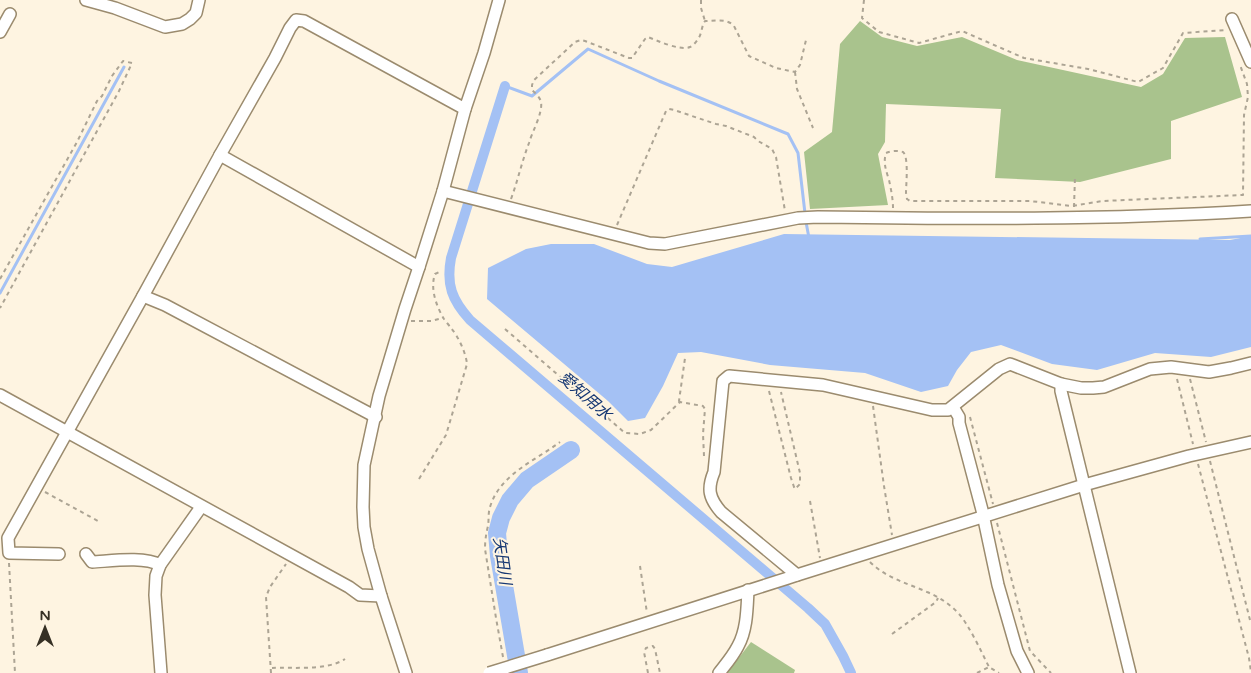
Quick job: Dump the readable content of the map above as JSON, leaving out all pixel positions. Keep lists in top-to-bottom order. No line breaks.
{"water":["愛知用水","矢田川"],"north":"top"}
